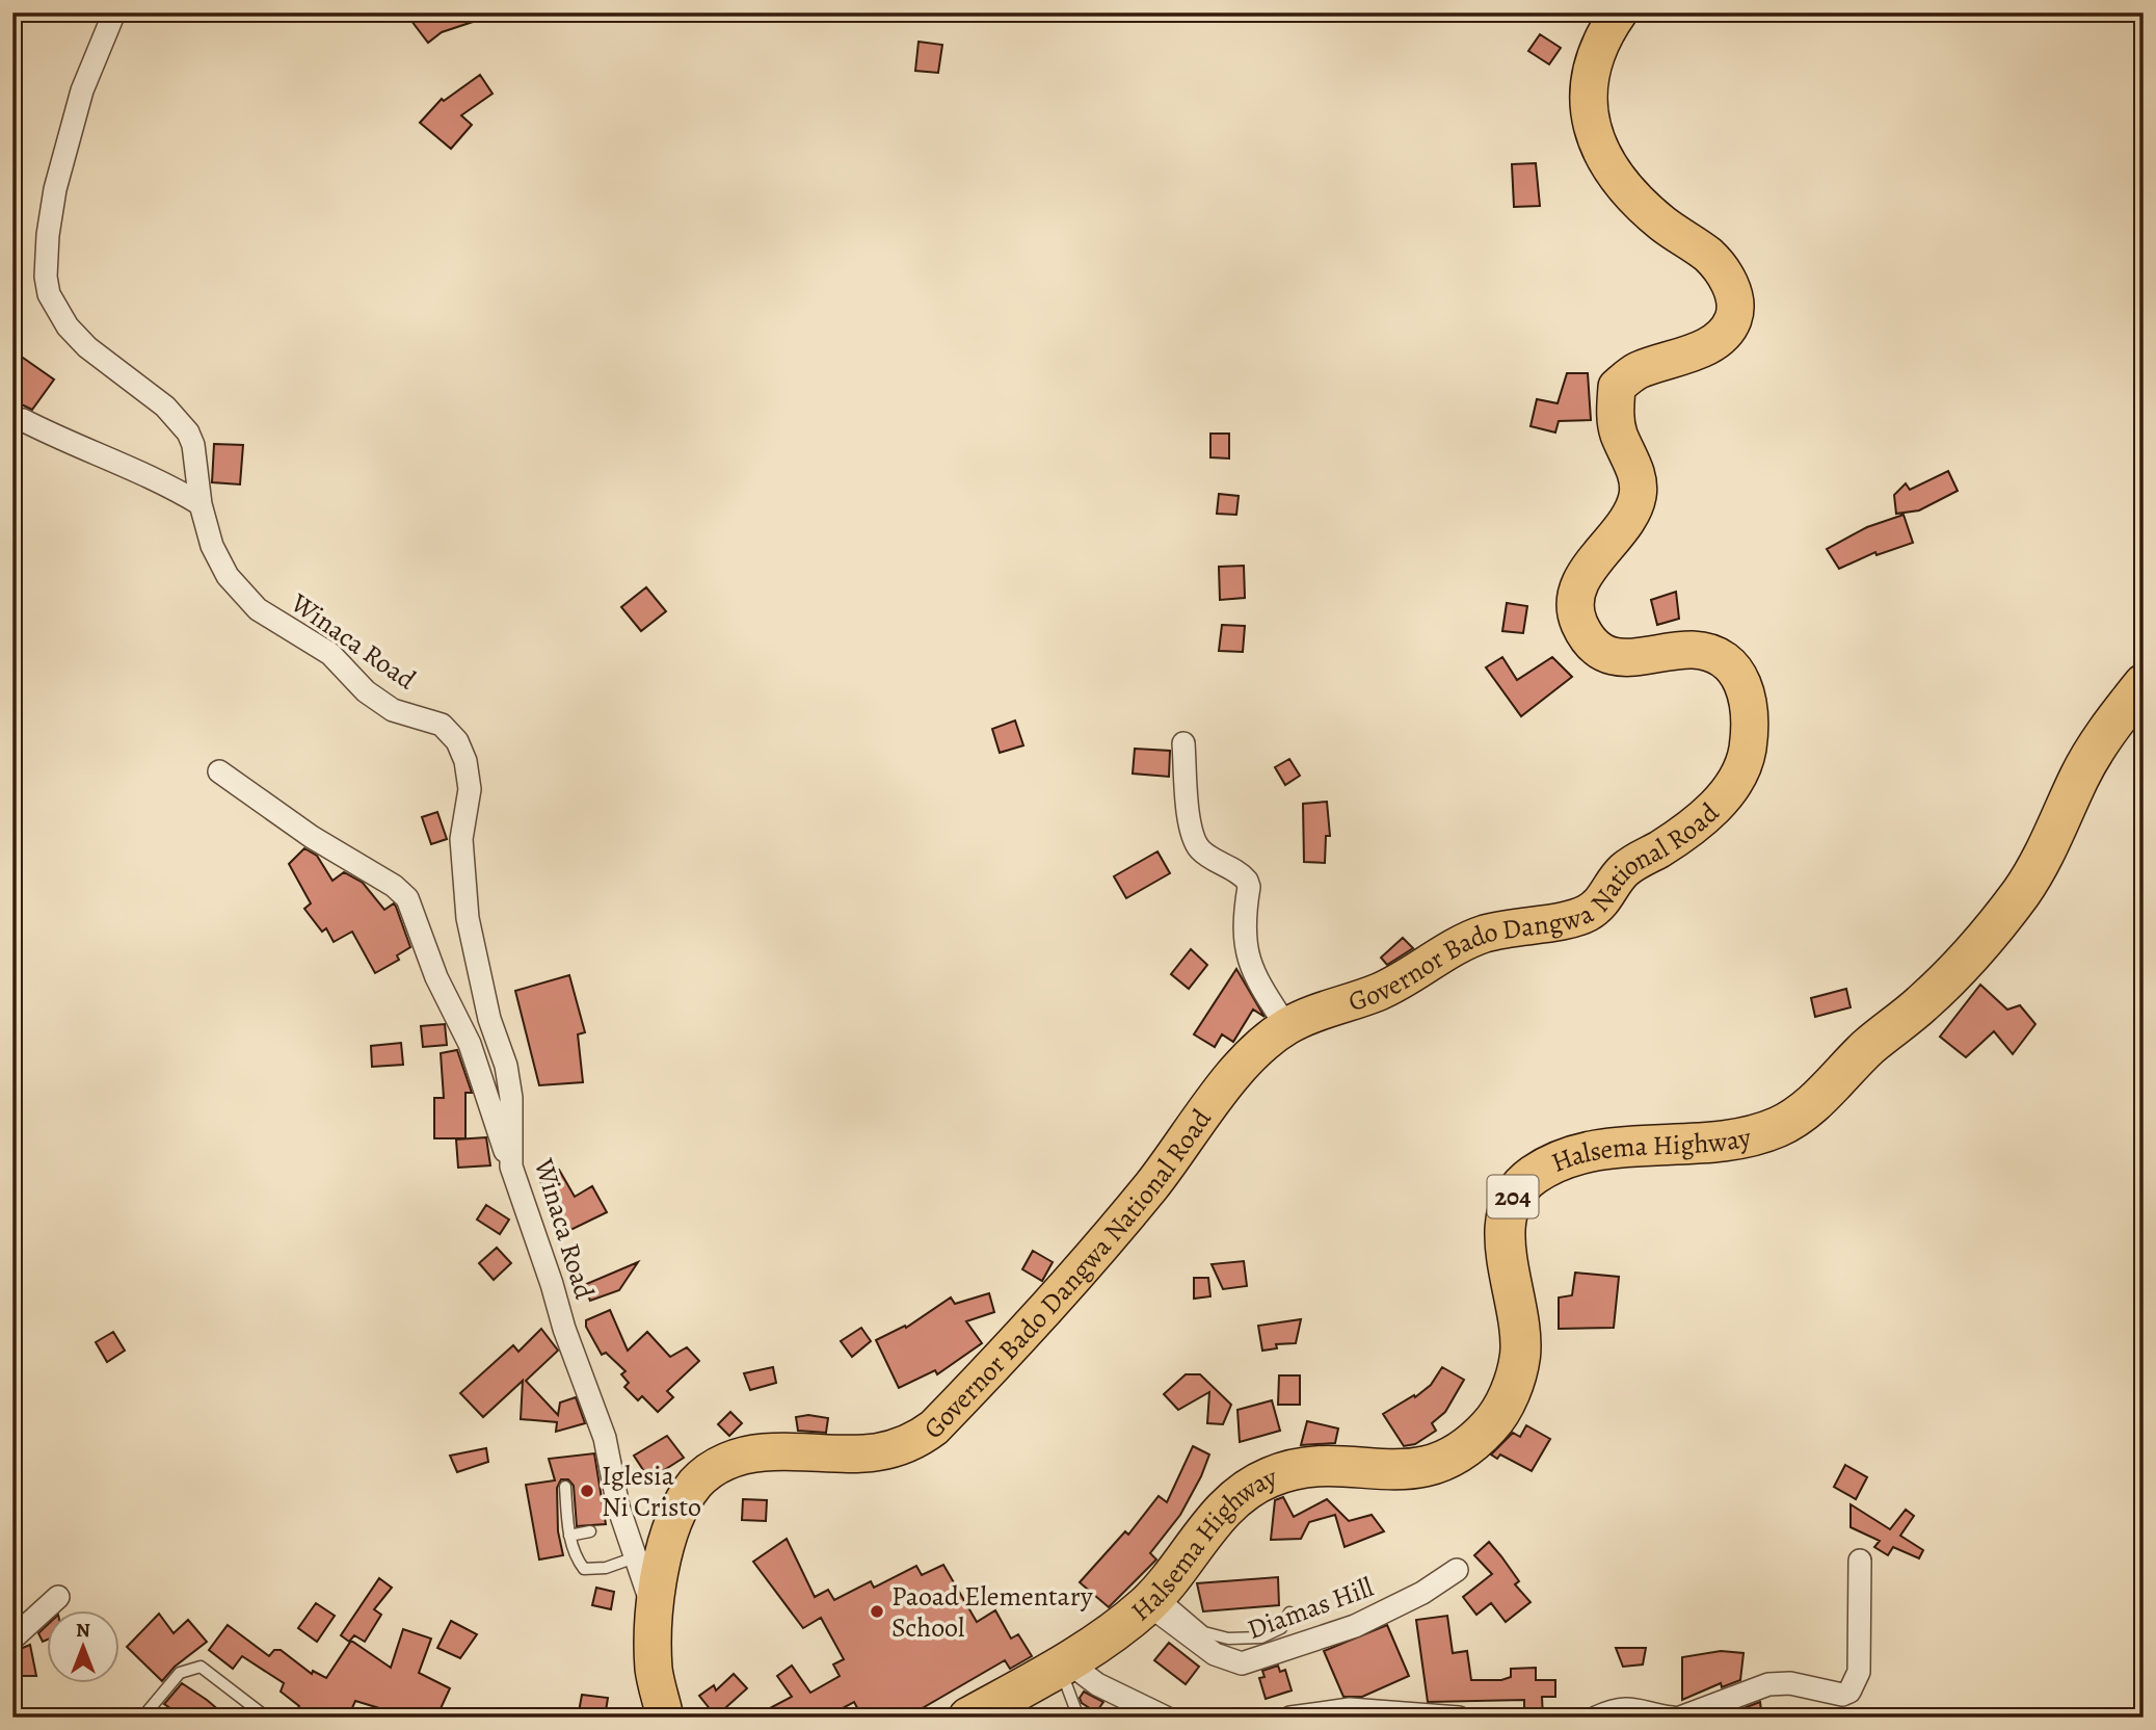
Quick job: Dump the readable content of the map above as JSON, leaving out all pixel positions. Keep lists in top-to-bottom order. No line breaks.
{"streets":{"highway":["Halsema Highway","204"],"main road":["Governor Bado Dangwa National Road"],"street":["Winaca Road","Diamas Hill"]},"crossings":[["Winaca Road","Governor Bado Dangwa National Road"],["Halsema Highway","Diamas Hill"]],"places":["Iglesia Ni Cristo","Paoad Elementary School"],"north":"top"}
